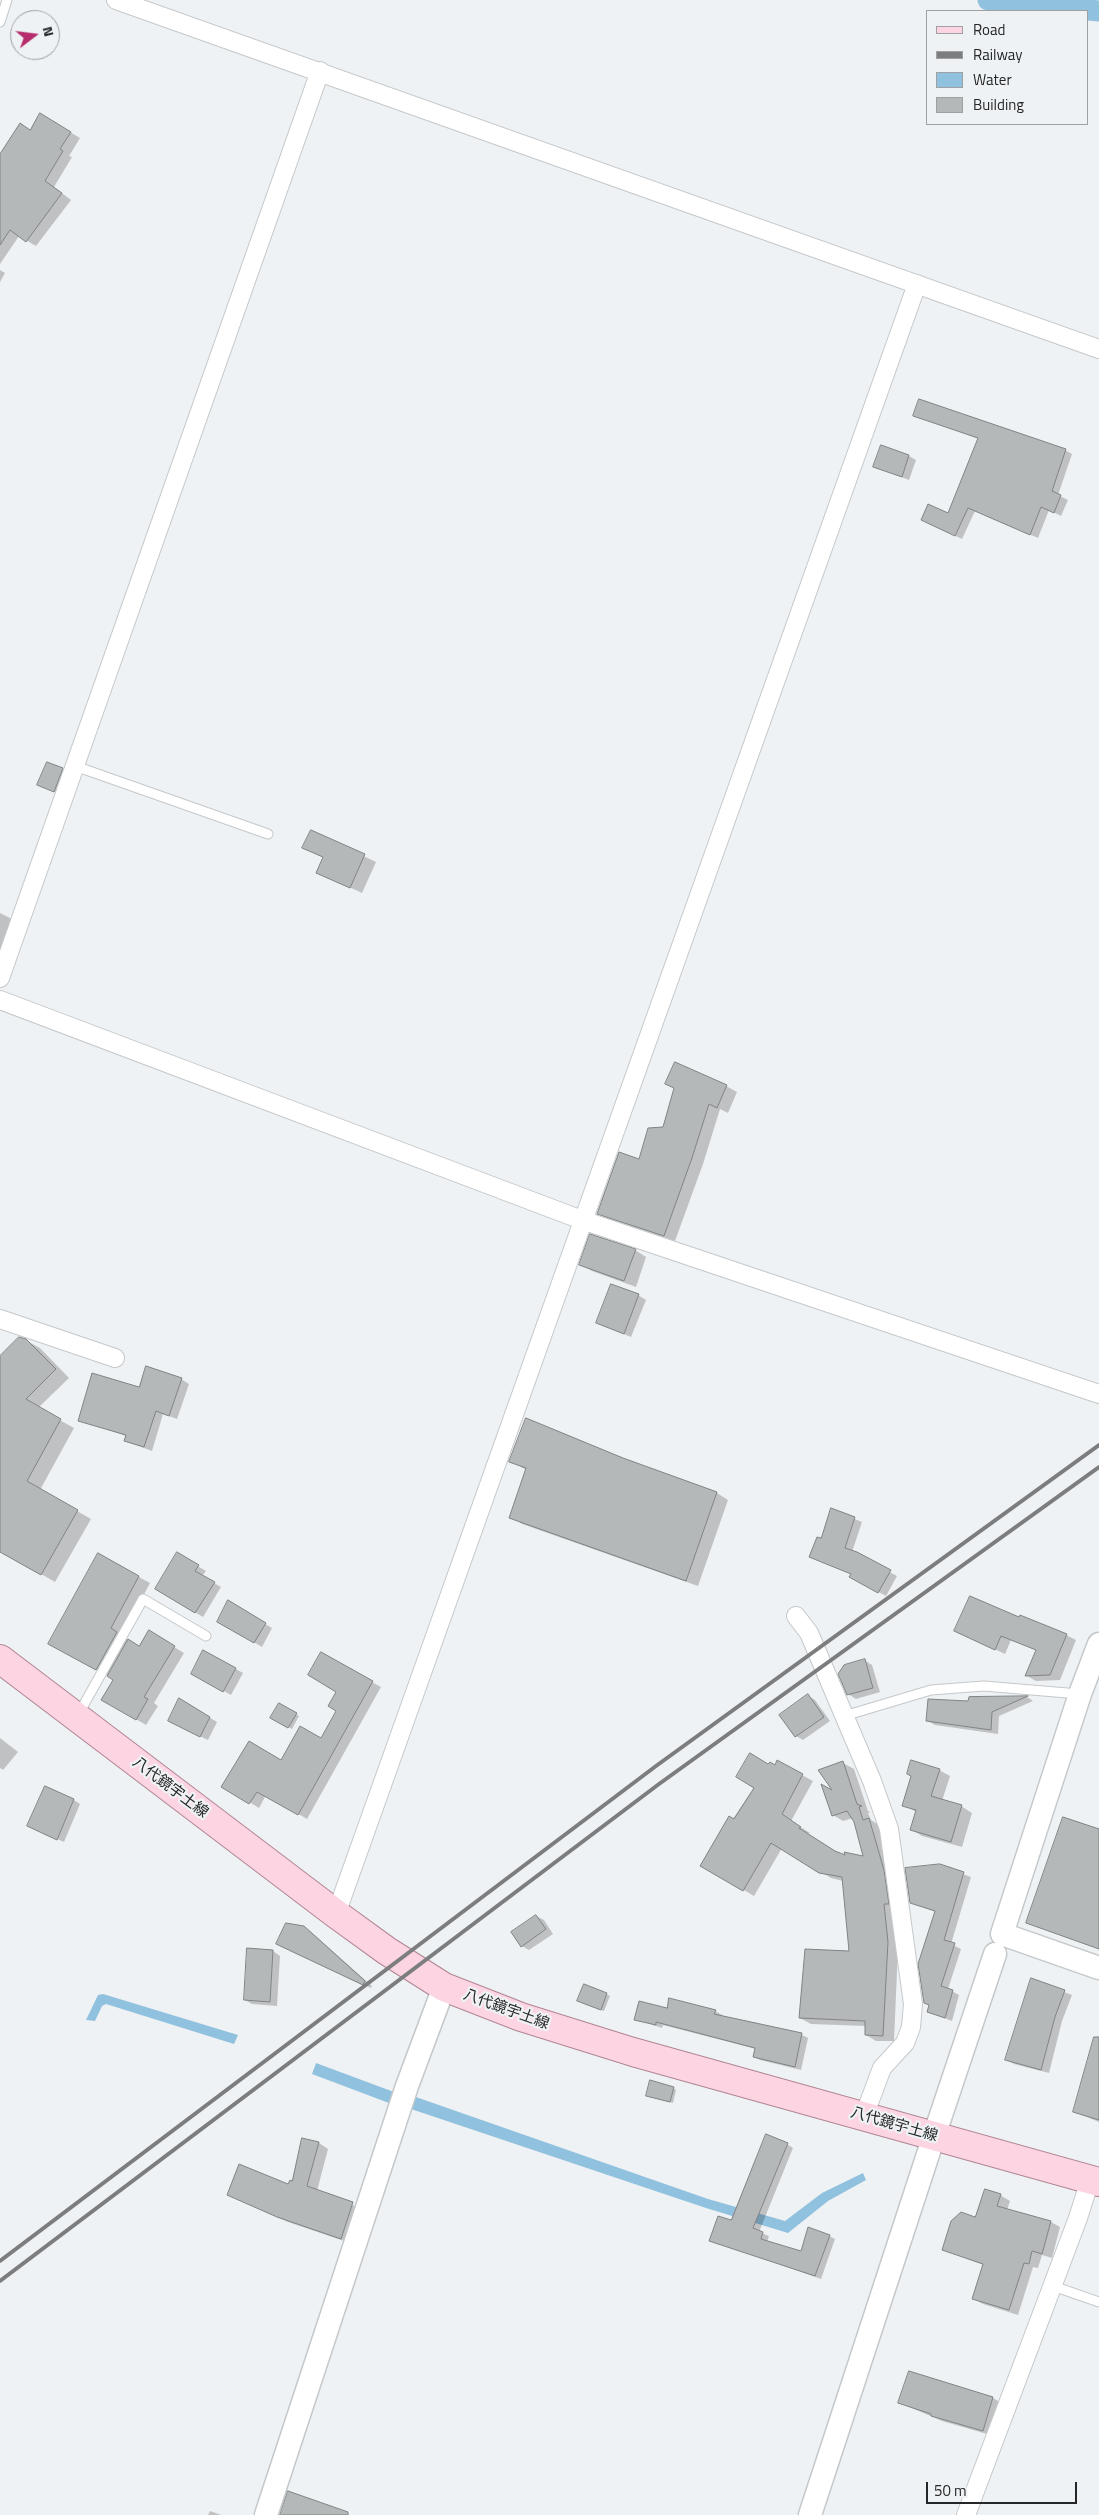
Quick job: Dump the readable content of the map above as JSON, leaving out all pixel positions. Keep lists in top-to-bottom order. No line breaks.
{"streets":{"main road":["八代鏡宇土線"]},"legend":["Road","Railway","Water","Building"],"scale_bar":"50 m","north":"right"}
